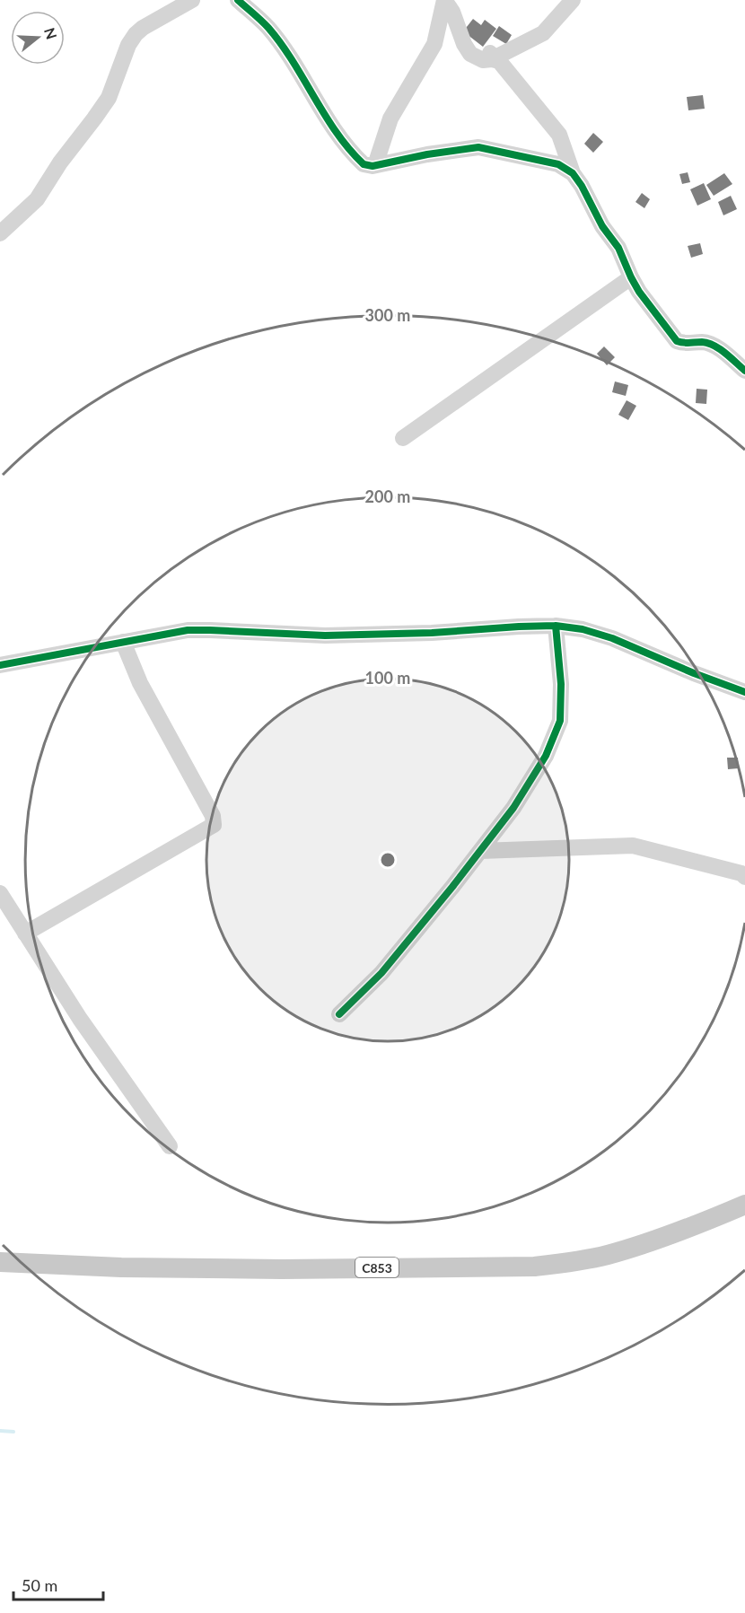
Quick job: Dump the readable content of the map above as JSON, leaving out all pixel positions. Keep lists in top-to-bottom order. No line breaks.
{"streets":{"main road":["C853"]},"scale_bar":"50 m","north":"right","rings":["300 m","200 m","100 m"]}
